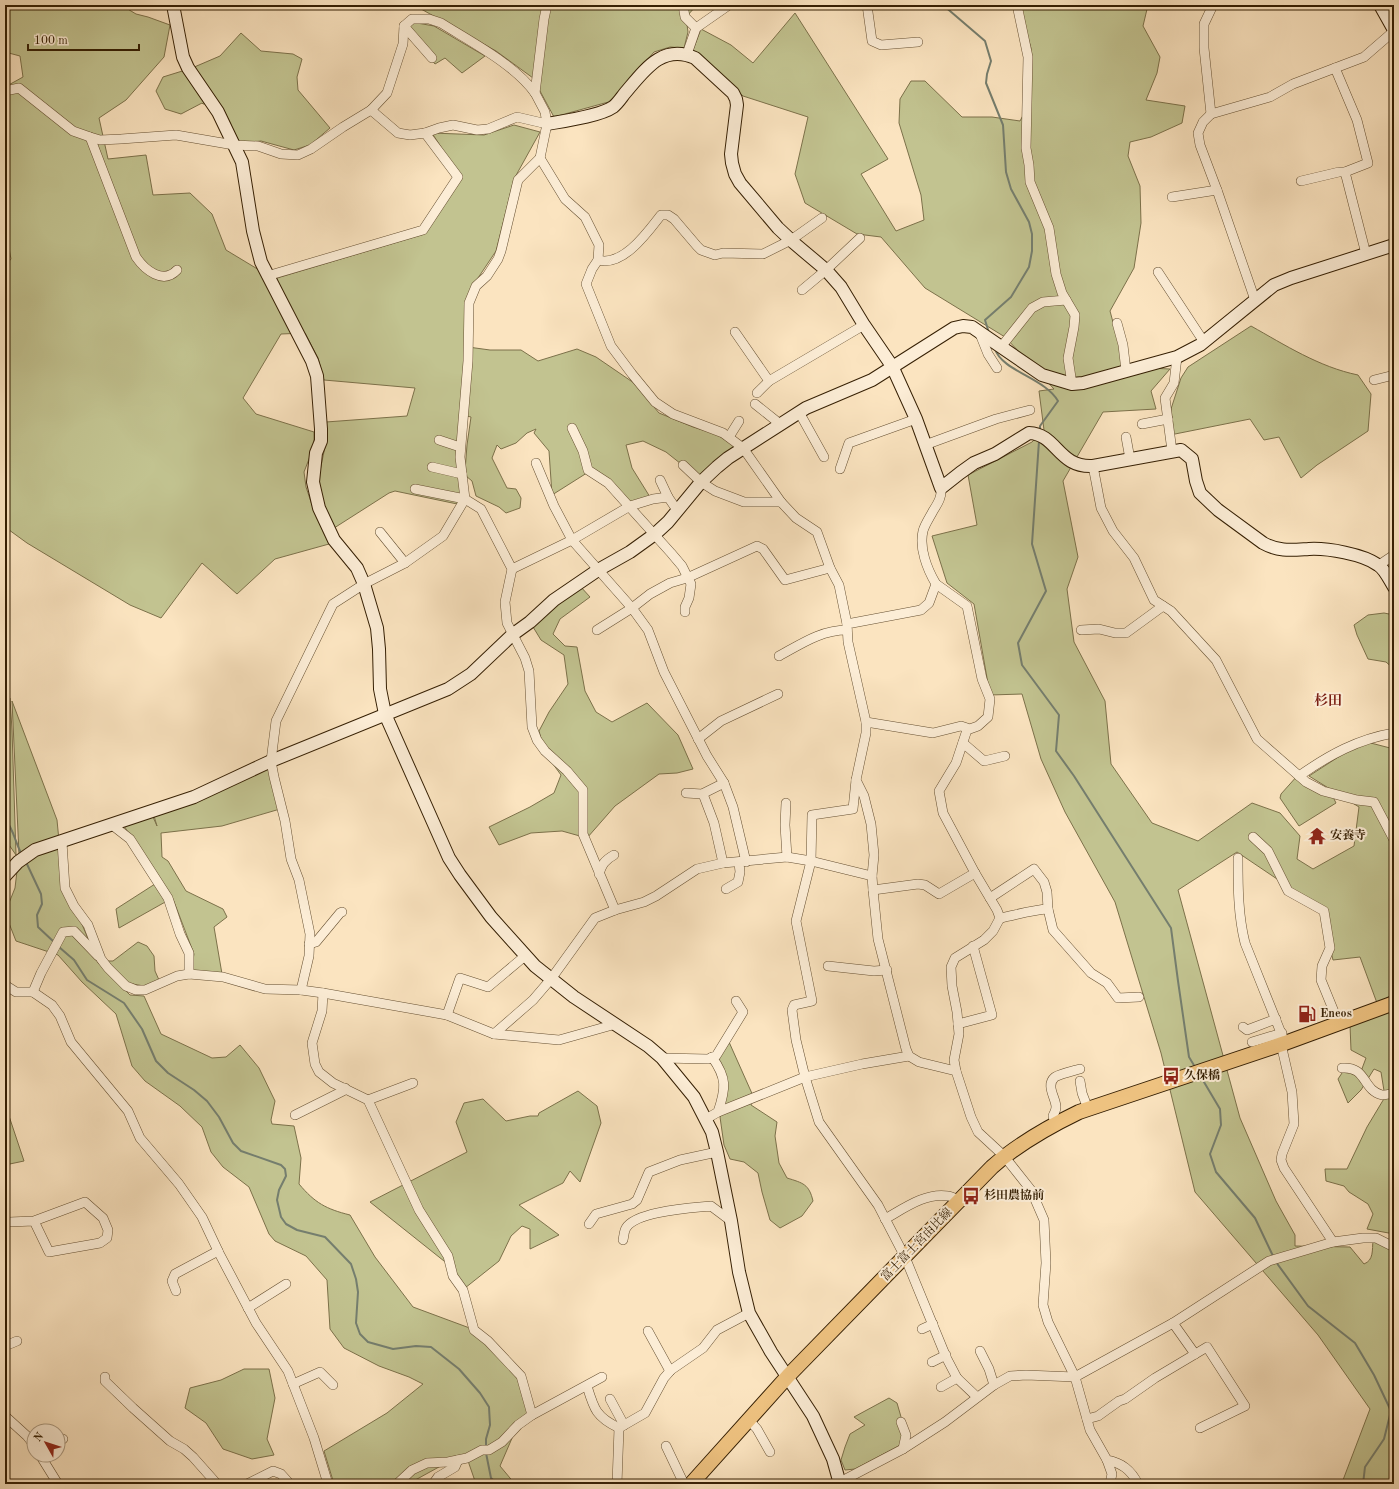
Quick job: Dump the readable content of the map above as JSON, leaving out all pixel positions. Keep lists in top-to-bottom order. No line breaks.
{"streets":{"main road":["富士富士宮由比線"]},"districts":["杉田"],"places":{"temple":["安養寺"],"fuel station":["Eneos"],"bus stop":["久保橋","杉田農協前"]},"scale_bar":"100 m","north":"top left"}
